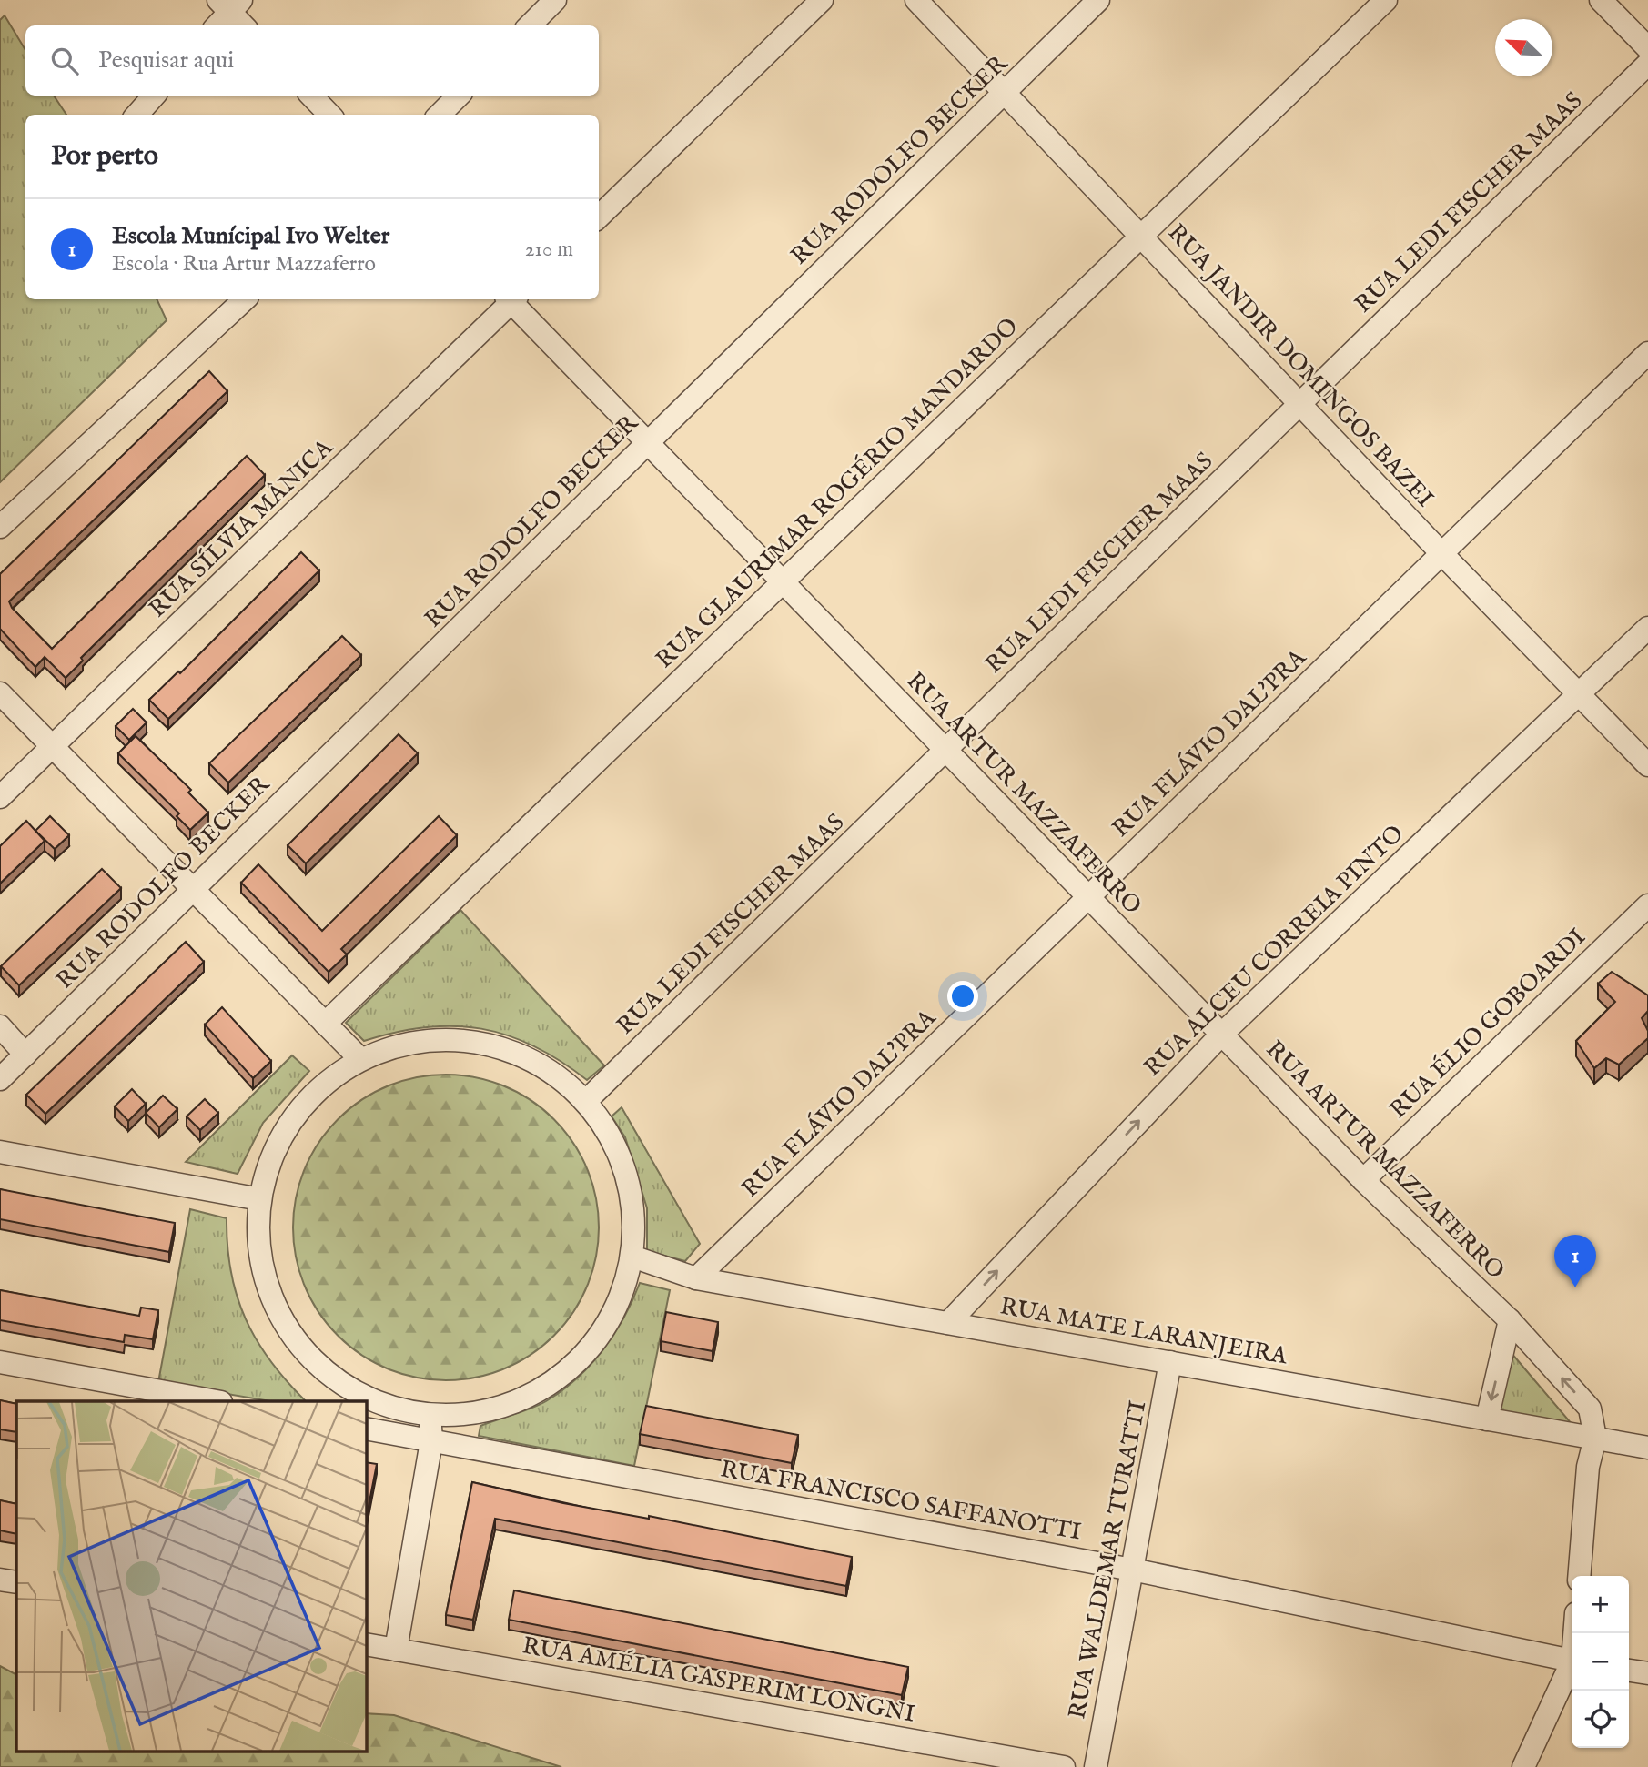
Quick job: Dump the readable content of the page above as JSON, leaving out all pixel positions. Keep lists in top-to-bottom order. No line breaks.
{"streets":{"street":["RUA RODOLFO BECKER","RUA LEDI FISCHER MAAS","RUA JANDIR DOMINGOS BAZEI","RUA GLAURIMAR ROGÉRIO MANDARDO","RUA SÍLVIA MÂNICA","RUA FLÁVIO DAL'PRA","RUA ARTUR MAZZAFERRO","RUA ALCEU CORREIA PINTO","RUA ÉLIO GOBOARDI","RUA MATE LARANJEIRA","RUA FRANCISCO SAFFANOTTI","RUA WALDEMAR TURATTI","RUA AMÉLIA GASPERIM LONGNI"]},"crossings":[["RUA RODOLFO BECKER","RUA JANDIR DOMINGOS BAZEI"],["RUA RODOLFO BECKER","RUA ARTUR MAZZAFERRO"],["RUA LEDI FISCHER MAAS","RUA JANDIR DOMINGOS BAZEI"],["RUA LEDI FISCHER MAAS","RUA ARTUR MAZZAFERRO"],["RUA JANDIR DOMINGOS BAZEI","RUA GLAURIMAR ROGÉRIO MANDARDO"],["RUA JANDIR DOMINGOS BAZEI","RUA FLÁVIO DAL'PRA"],["RUA JANDIR DOMINGOS BAZEI","RUA ALCEU CORREIA PINTO"],["RUA GLAURIMAR ROGÉRIO MANDARDO","RUA ARTUR MAZZAFERRO"],["RUA FLÁVIO DAL'PRA","RUA ARTUR MAZZAFERRO"],["RUA FLÁVIO DAL'PRA","RUA MATE LARANJEIRA"],["RUA ARTUR MAZZAFERRO","RUA ALCEU CORREIA PINTO"],["RUA ARTUR MAZZAFERRO","RUA ÉLIO GOBOARDI"],["RUA ARTUR MAZZAFERRO","RUA MATE LARANJEIRA"],["RUA ALCEU CORREIA PINTO","RUA MATE LARANJEIRA"],["RUA MATE LARANJEIRA","RUA WALDEMAR TURATTI"],["RUA FRANCISCO SAFFANOTTI","RUA WALDEMAR TURATTI"]],"one_way":["RUA ALCEU CORREIA PINTO"],"north":"top left","page":{"search":"Pesquisar aqui","heading":"Por perto","list":[{"mark":"1","name":"Escola Munícipal Ivo Welter","note":"Escola · Rua Artur Mazzaferro","value":"210 m"}],"pins":"1","map_buttons":["+","−"]}}
